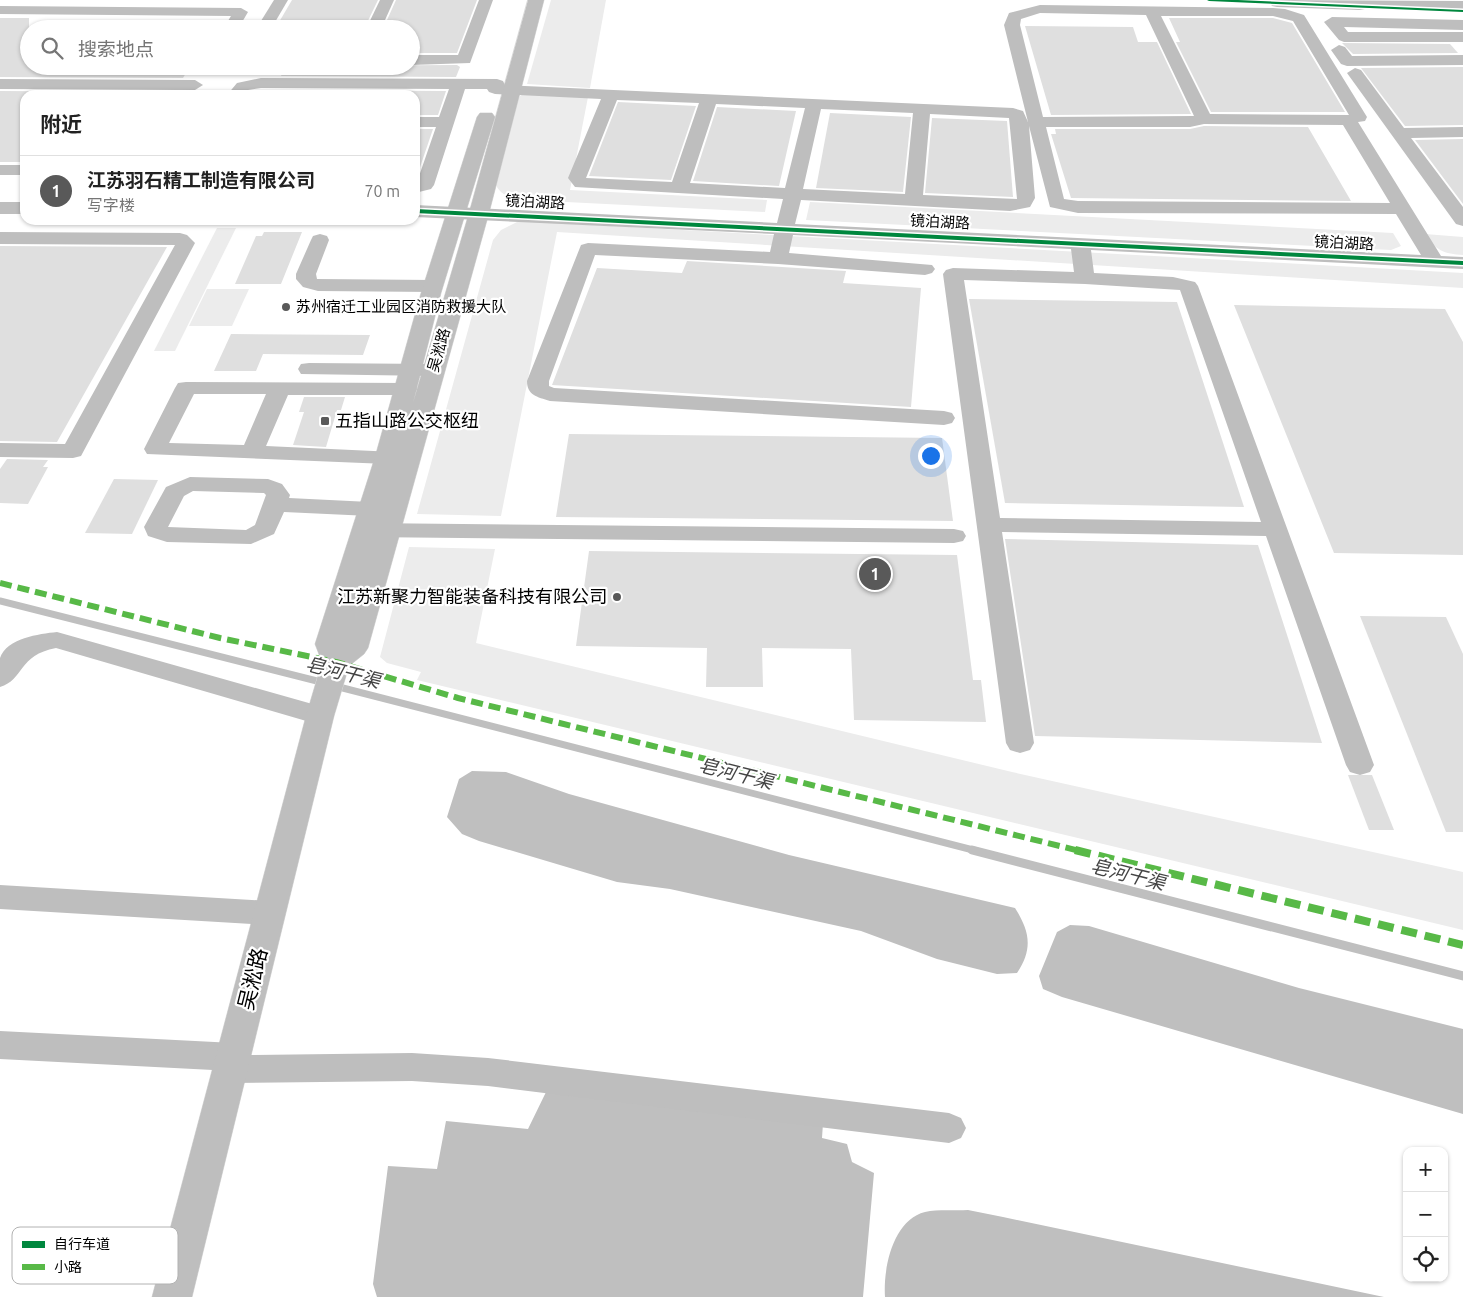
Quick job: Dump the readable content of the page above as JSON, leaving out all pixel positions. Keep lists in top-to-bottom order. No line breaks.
{"streets":{"main road":["吴淞路"],"street":["镜泊湖路"]},"crossings":[["镜泊湖路","吴淞路"]],"water":["皂河干渠"],"places":{"other":["苏州宿迁工业园区消防救援大队","江苏新聚力智能装备科技有限公司"],"transit":["五指山路公交枢纽"]},"legend":["自行车道","小路"],"page":{"search":"搜索地点","heading":"附近","list":[{"mark":"1","name":"江苏羽石精工制造有限公司","note":"写字楼","value":"70 m"}],"pins":"1","map_buttons":["+","−"]}}
